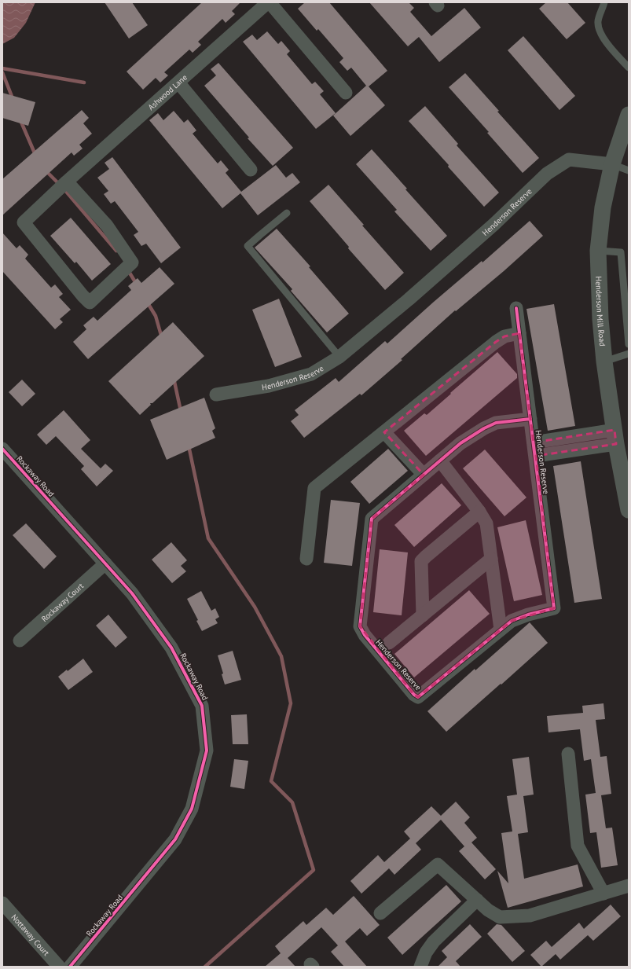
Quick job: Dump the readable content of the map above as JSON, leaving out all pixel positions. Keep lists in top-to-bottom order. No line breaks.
{"streets":{"street":["Ashwood Lane","Henderson Reserve","Henderson Mill Road","Rockaway Road","Rockaway Court","Nottaway Court"]},"crossings":[["Henderson Reserve","Henderson Mill Road"],["Rockaway Road","Rockaway Court"]]}
